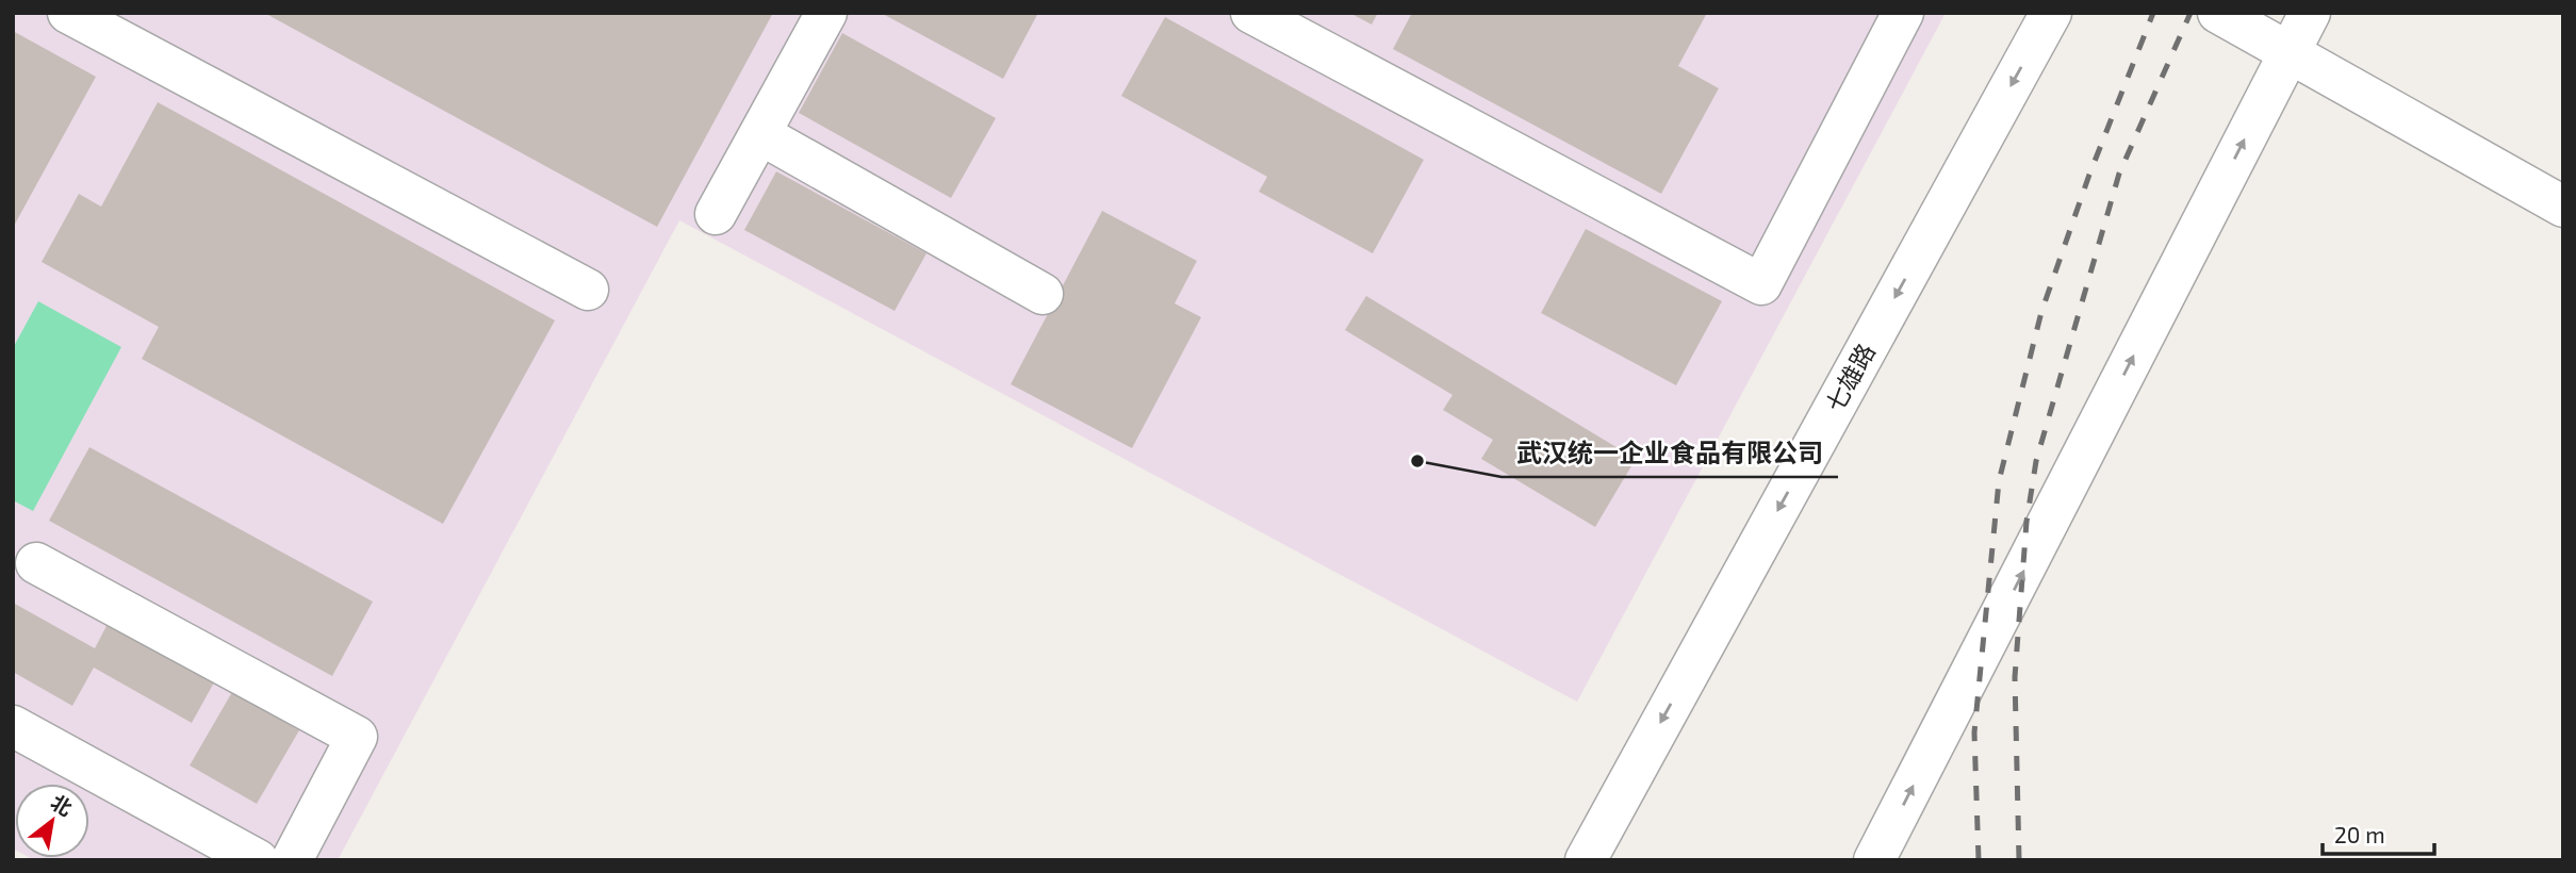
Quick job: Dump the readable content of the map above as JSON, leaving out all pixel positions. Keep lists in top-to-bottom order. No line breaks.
{"streets":{"street":["七雄路"]},"places":["武汉统一企业食品有限公司"],"scale_bar":"20 m","north":"top right"}
